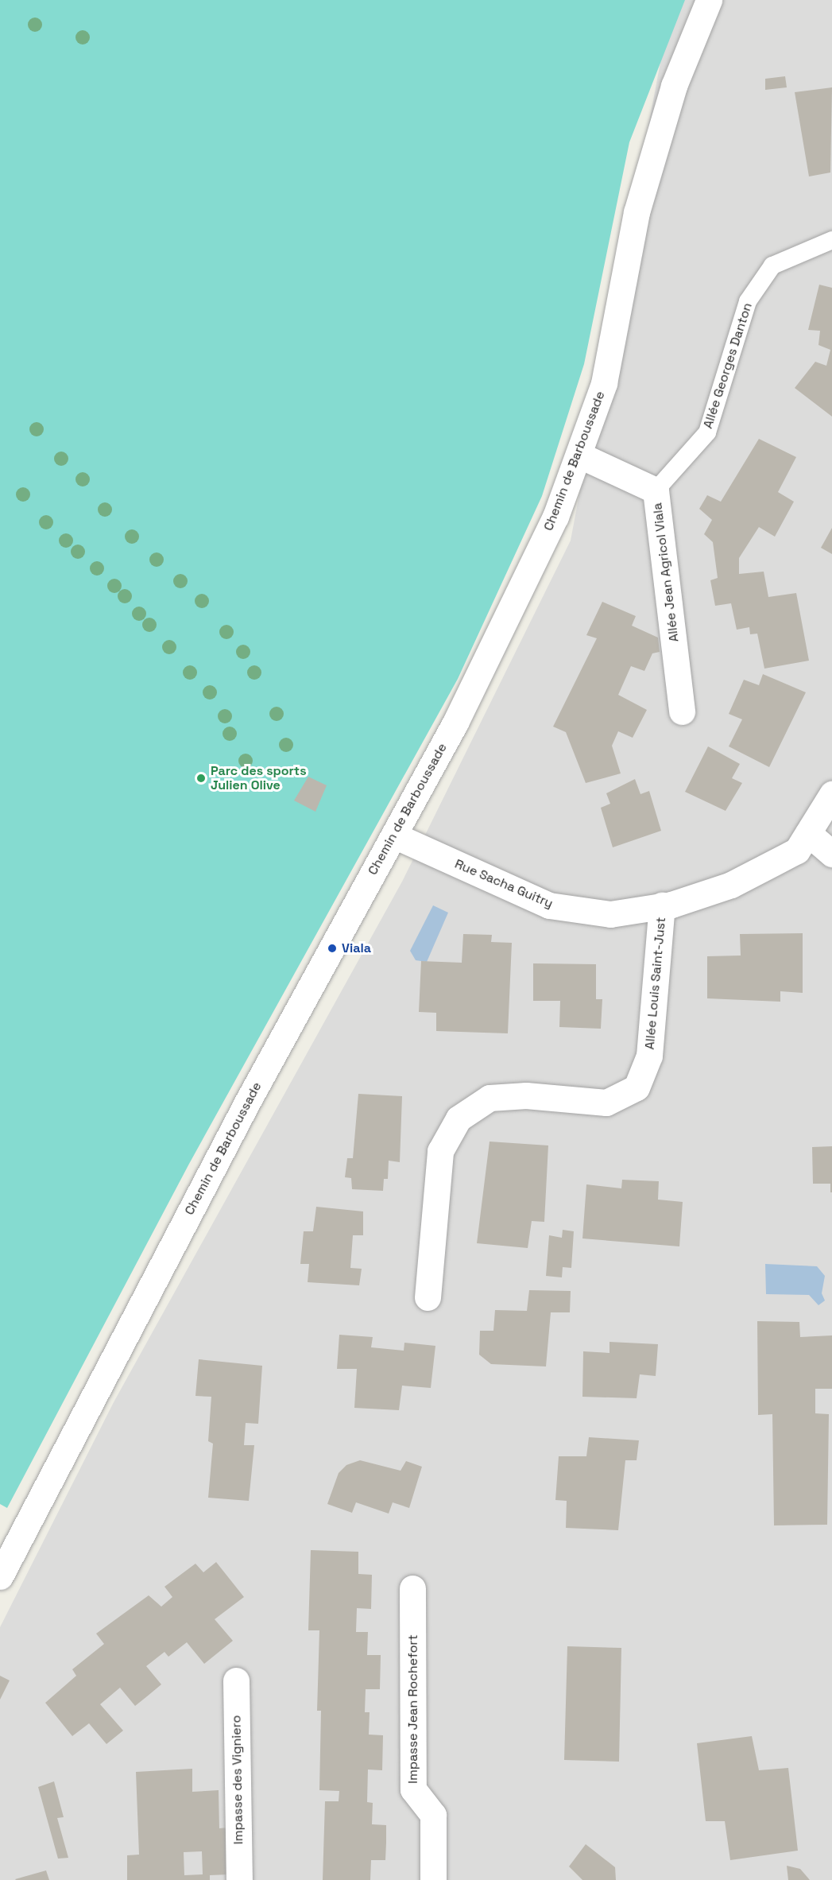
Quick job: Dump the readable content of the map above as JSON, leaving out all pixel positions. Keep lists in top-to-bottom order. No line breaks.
{"streets":{"street":["Chemin de Barboussade","Allée Jean Agricol Viala","Rue Sacha Guitry","Allée Louis Saint-Just","Impasse Jean Rochefort","Impasse des Vigniero"],"lane":["Allée Georges Danton"]},"crossings":[["Allée Georges Danton","Allée Jean Agricol Viala"],["Chemin de Barboussade","Allée Jean Agricol Viala"],["Chemin de Barboussade","Rue Sacha Guitry"],["Rue Sacha Guitry","Allée Louis Saint-Just"]],"places":["Parc des sports Julien Olive","Viala"]}
